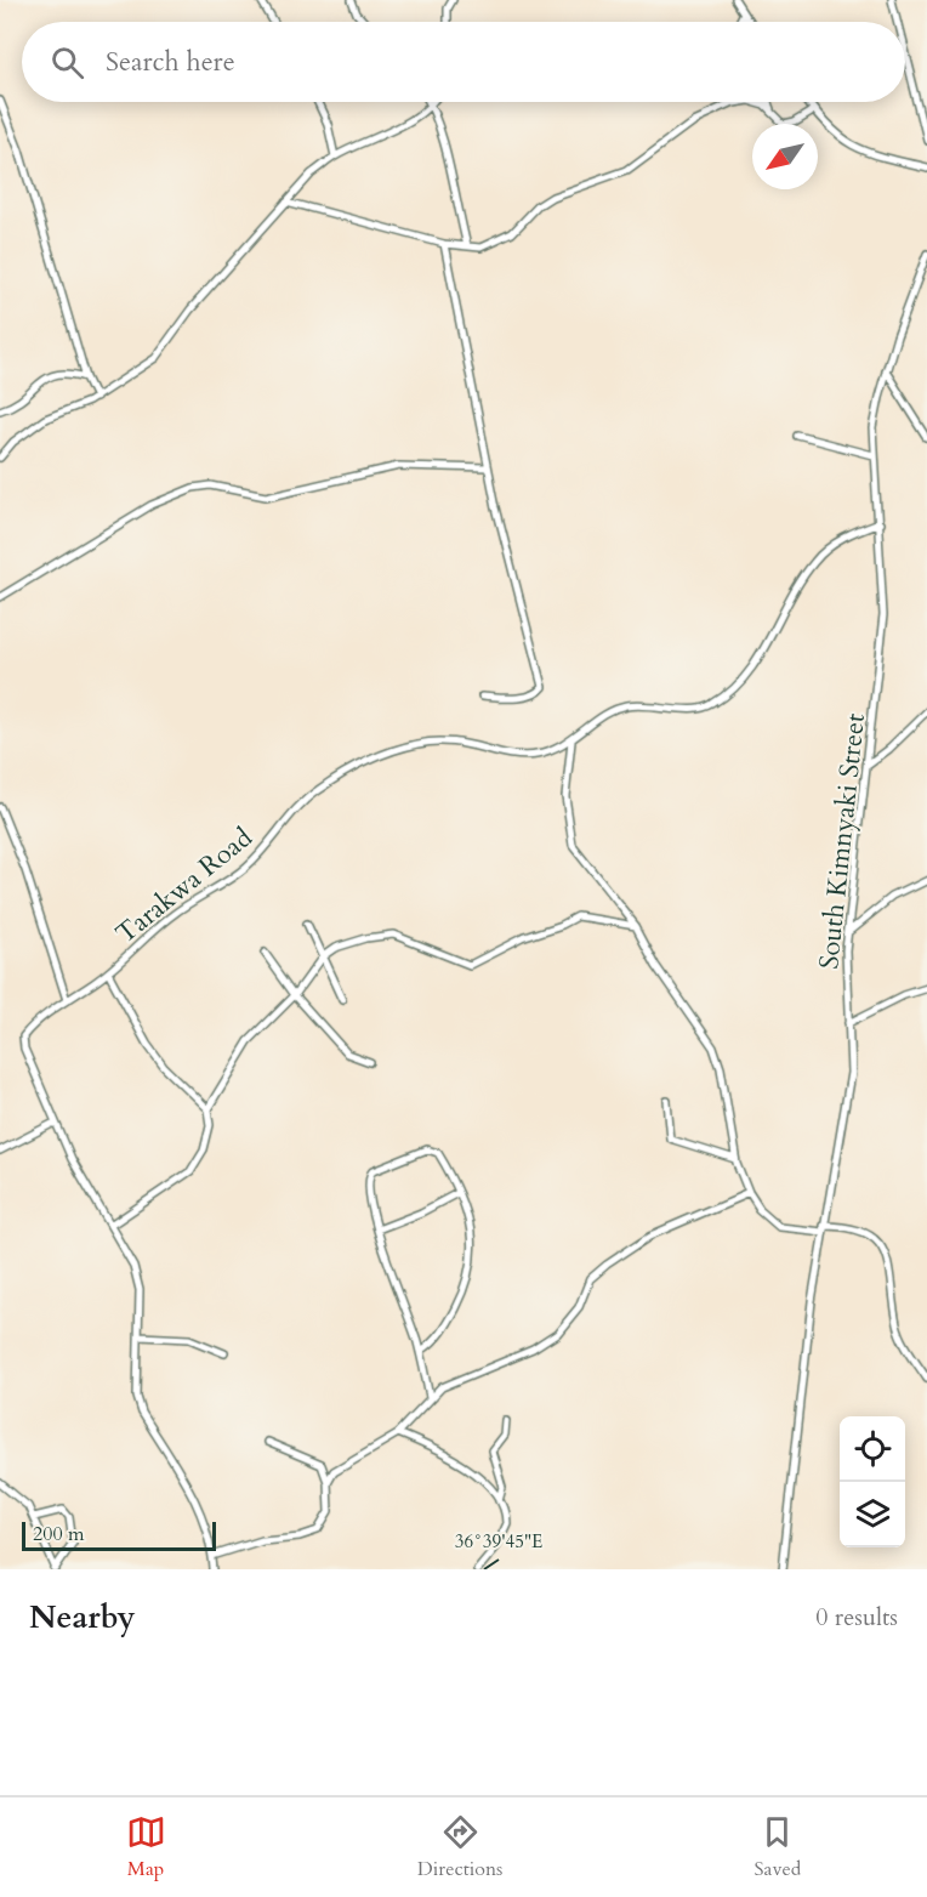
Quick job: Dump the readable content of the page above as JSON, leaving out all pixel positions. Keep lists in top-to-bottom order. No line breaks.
{"streets":{"street":["South Kimnyaki Street","Tarakwa Road"]},"crossings":[["South Kimnyaki Street","Tarakwa Road"]],"scale_bar":"200 m","north":"bottom left","page":{"search":"Search here","scale":"200 m","heading":["Nearby","0 results"],"nav":["Map","Directions","Saved"]},"coordinates":["36°39'45\"E"]}
